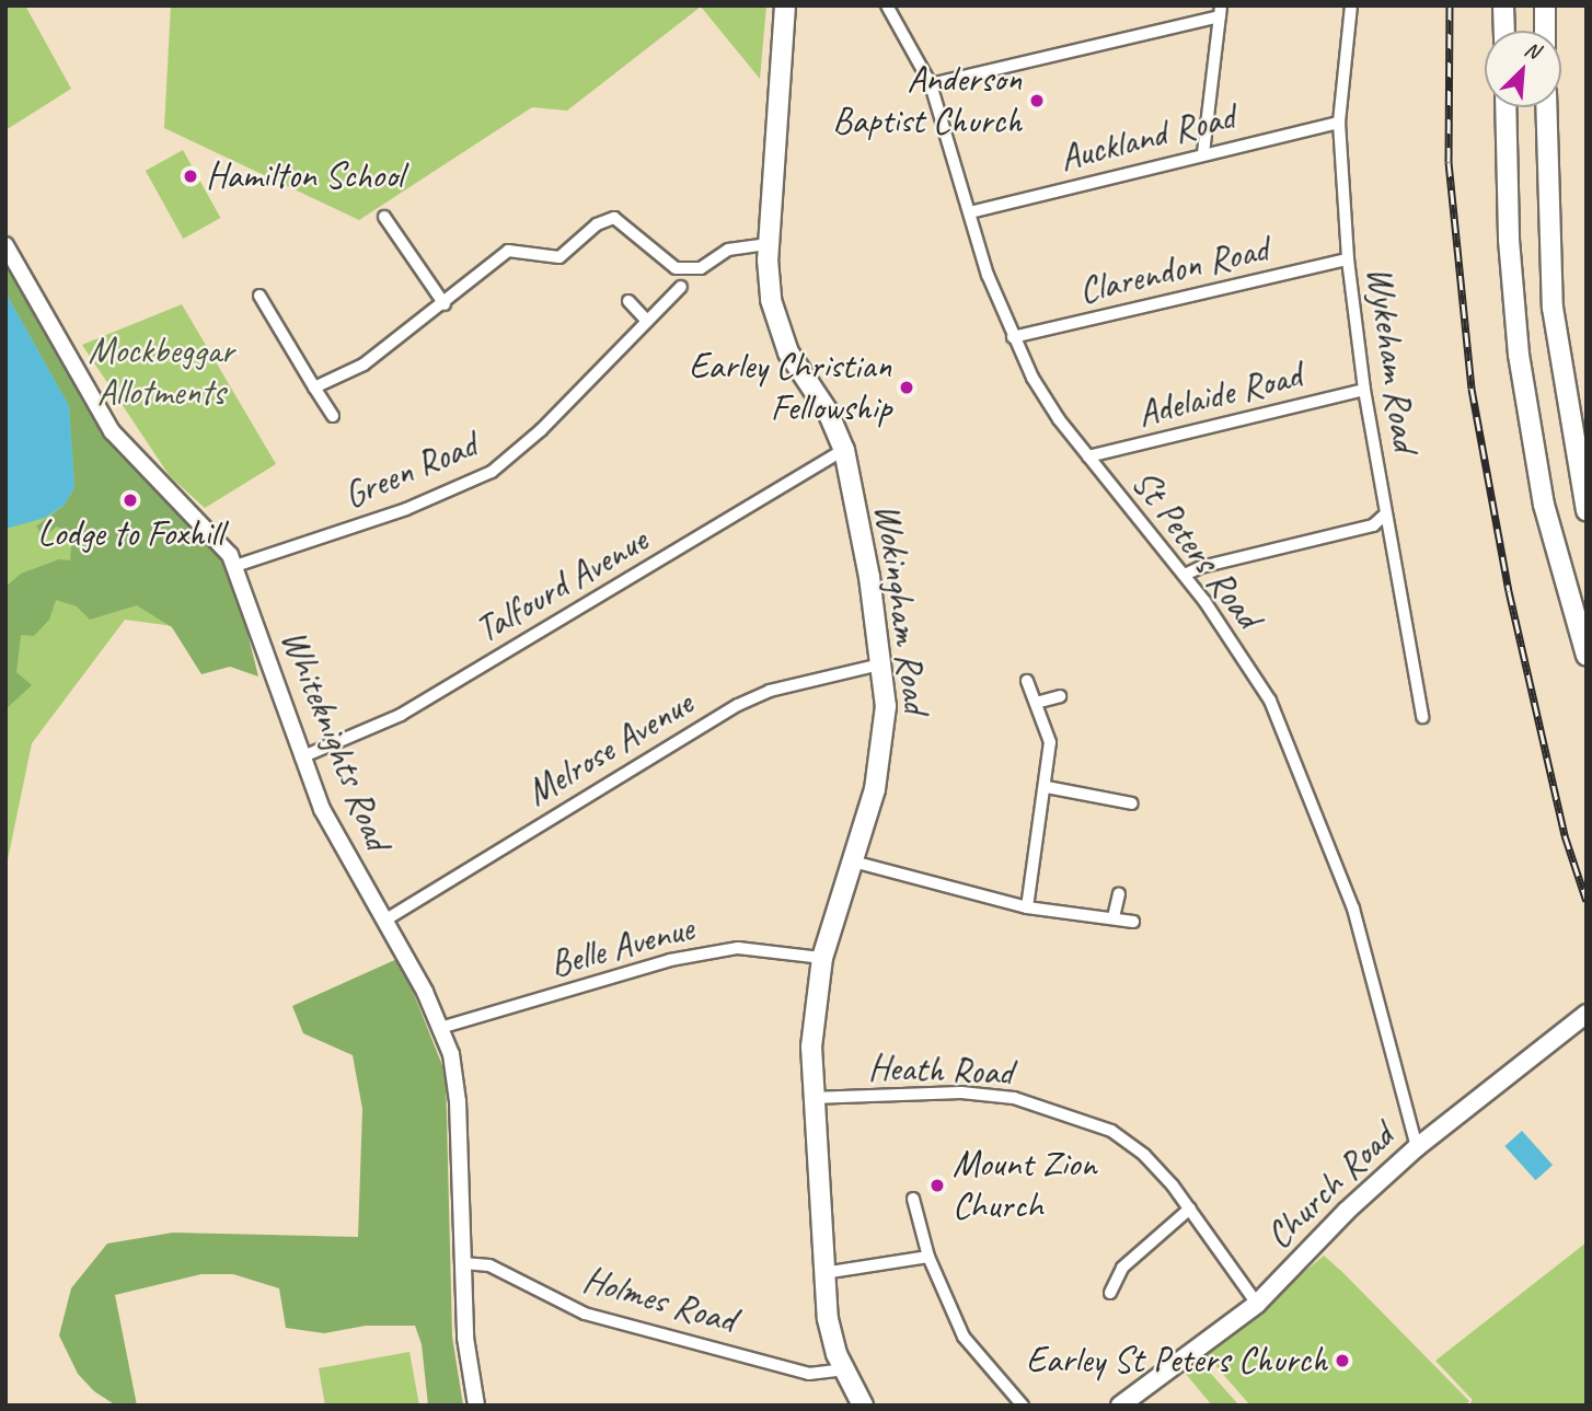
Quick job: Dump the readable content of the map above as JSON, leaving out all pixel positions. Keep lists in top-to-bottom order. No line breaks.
{"streets":{"main road":["Wokingham Road","Church Road"],"street":["Auckland Road","Clarendon Road","Wykeham Road","Adelaide Road","Green Road","St Peters Road","Talfourd Avenue","Whiteknights Road","Melrose Avenue","Belle Avenue","Heath Road","Holmes Road"]},"crossings":[["Auckland Road","Wykeham Road"],["Auckland Road","St Peters Road"],["Clarendon Road","Wykeham Road"],["Clarendon Road","St Peters Road"],["Wykeham Road","Adelaide Road"],["Adelaide Road","St Peters Road"],["Green Road","Whiteknights Road"],["St Peters Road","Church Road"],["Talfourd Avenue","Wokingham Road"],["Talfourd Avenue","Whiteknights Road"],["Wokingham Road","Melrose Avenue"],["Wokingham Road","Belle Avenue"],["Wokingham Road","Heath Road"],["Wokingham Road","Holmes Road"],["Whiteknights Road","Melrose Avenue"],["Whiteknights Road","Belle Avenue"],["Whiteknights Road","Holmes Road"],["Heath Road","Church Road"]],"parks":["Mockbeggar Allotments"],"places":["Anderson Baptist Church","Hamilton School","Earley Christian Fellowship","Lodge to Foxhill","Mount Zion Church","Earley St Peters Church"],"north":"top right"}
